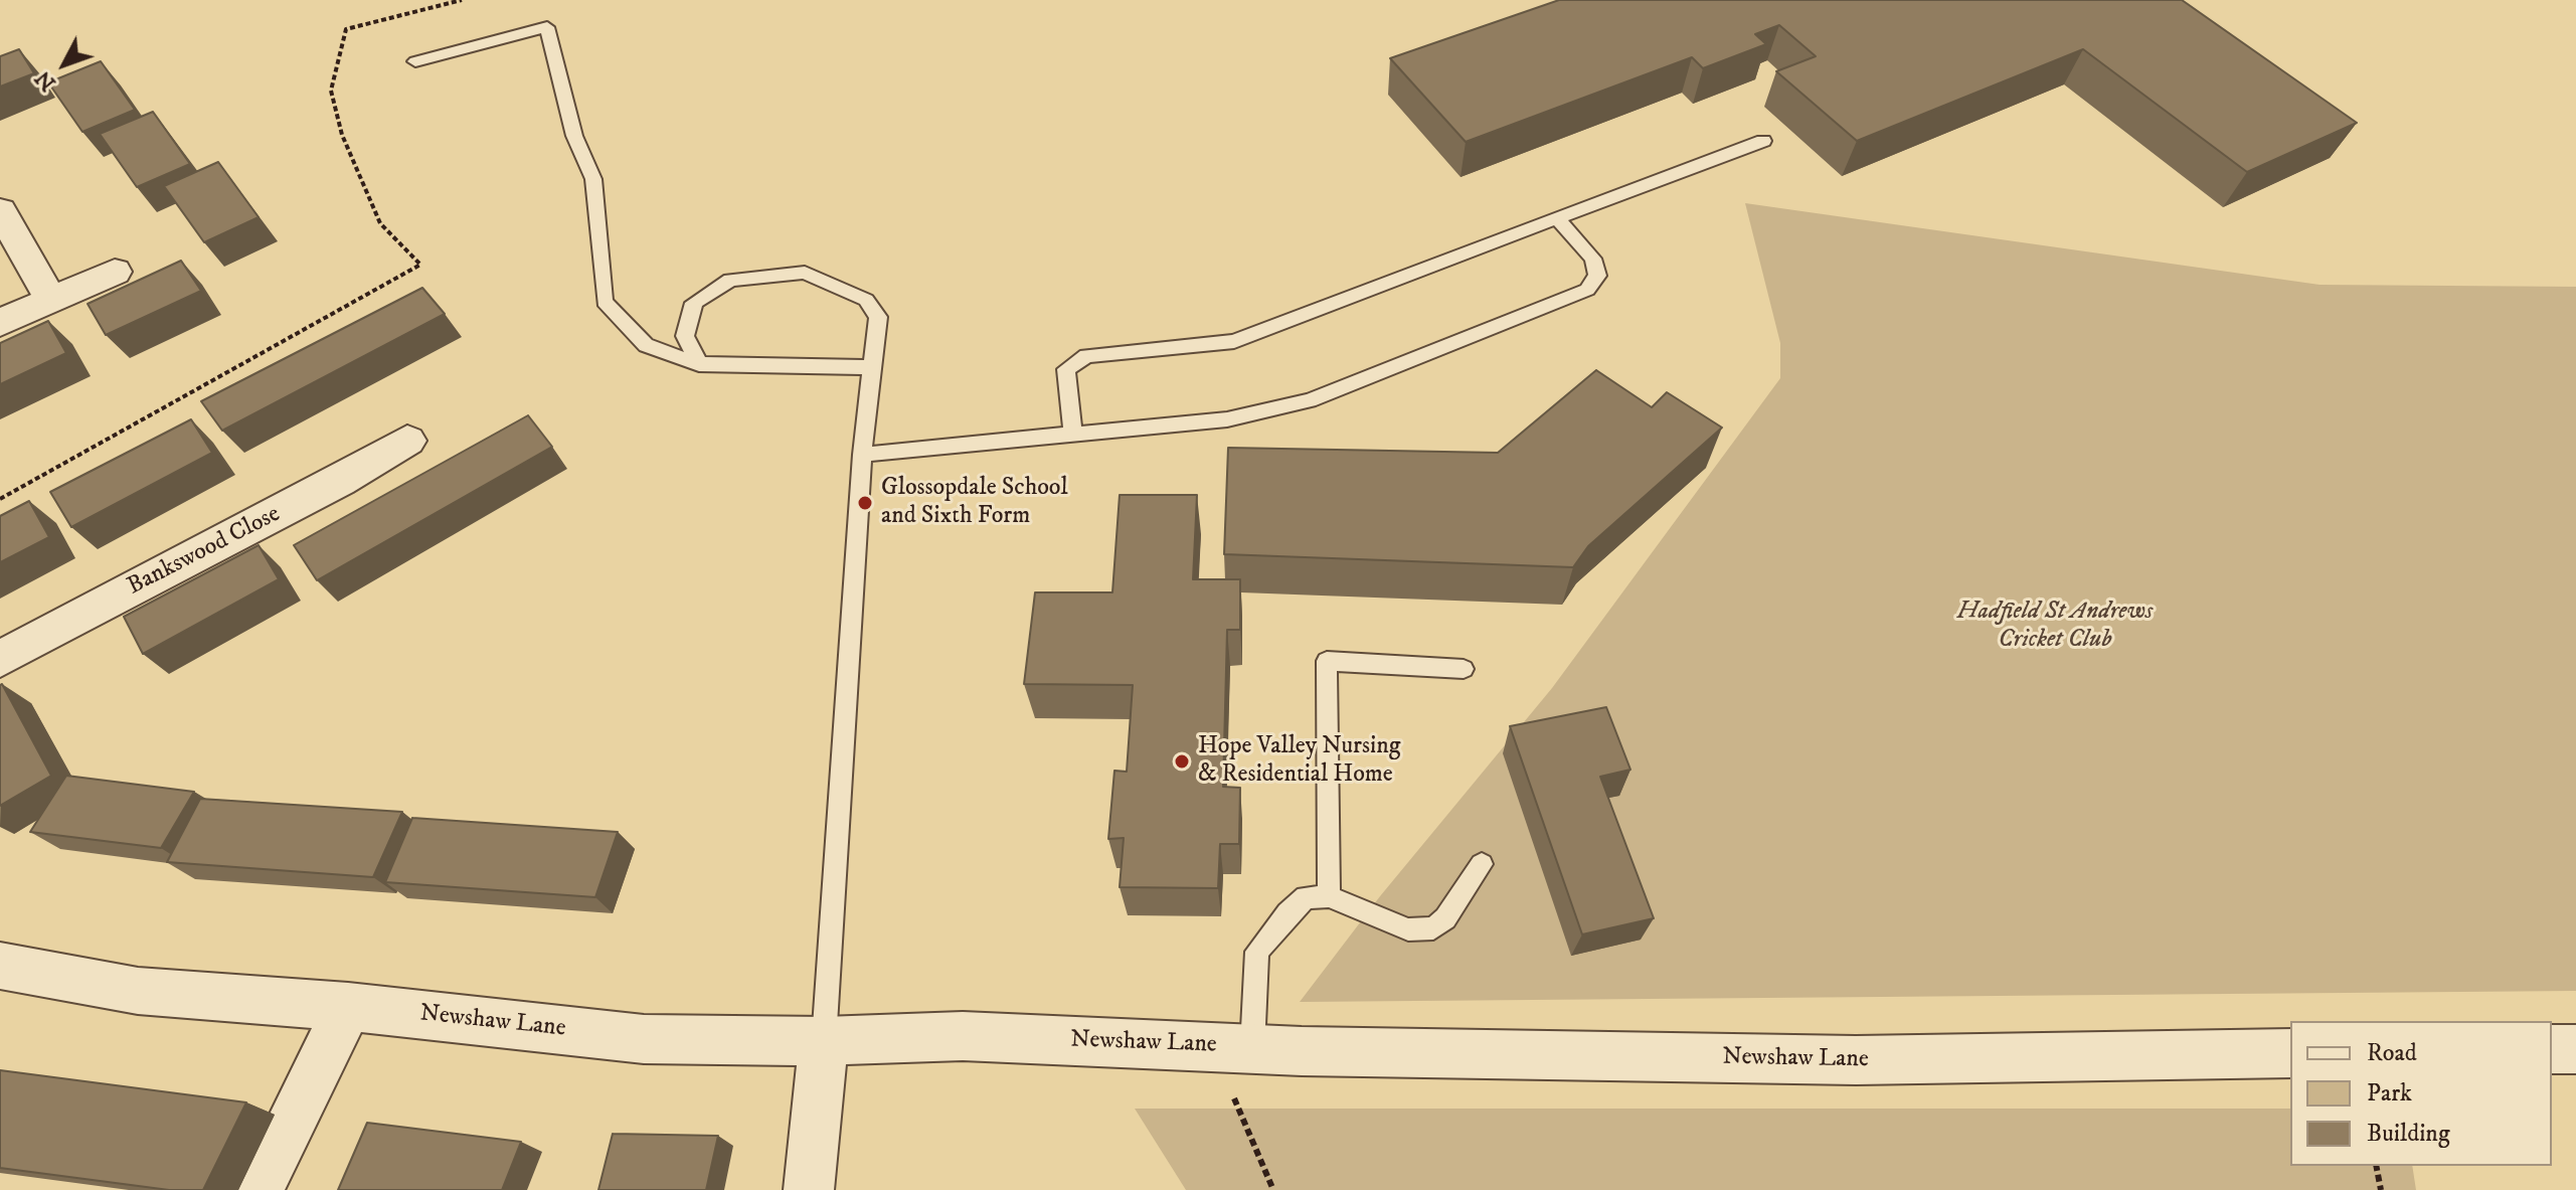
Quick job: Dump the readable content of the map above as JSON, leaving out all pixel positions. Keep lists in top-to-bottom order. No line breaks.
{"streets":{"street":["Bankswood Close","Newshaw Lane"]},"parks":["Hadfield St Andrews Cricket Club"],"places":["Glossopdale School and Sixth Form","Hope Valley Nursing & Residential Home"],"legend":["Road","Park","Building"],"north":"bottom left"}
